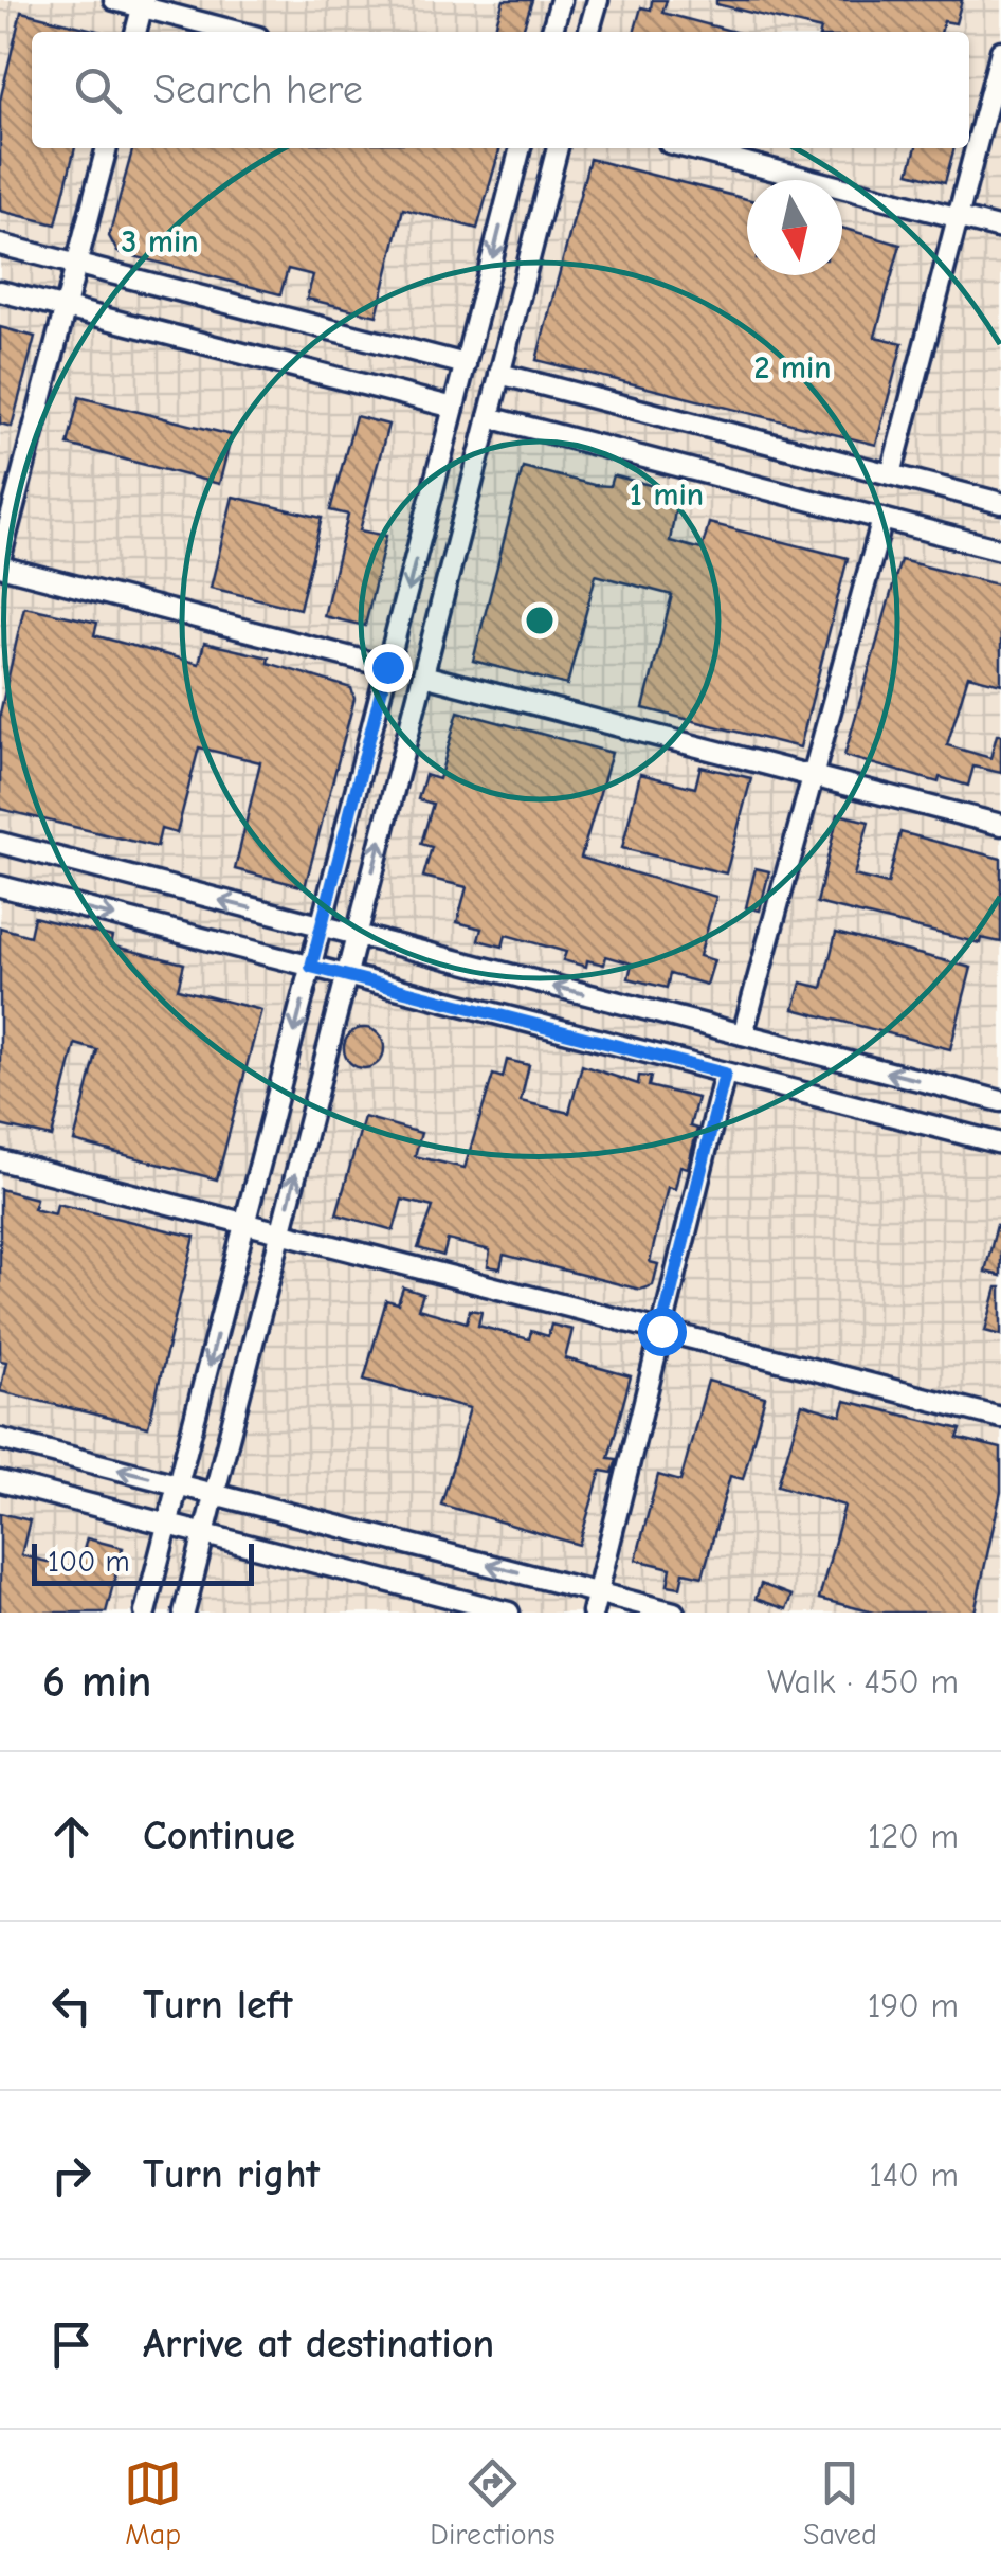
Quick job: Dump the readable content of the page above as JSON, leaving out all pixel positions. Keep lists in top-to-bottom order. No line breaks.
{"scale_bar":"100 m","north":"bottom","page":{"search":"Search here","scale":"100 m","heading":["6 min","Walk · 450 m"],"list":[["Continue","120 m"],["Turn left","190 m"],["Turn right","140 m"],"Arrive at destination"],"nav":["Map","Directions","Saved"]},"rings":["3 min","2 min","1 min"]}
